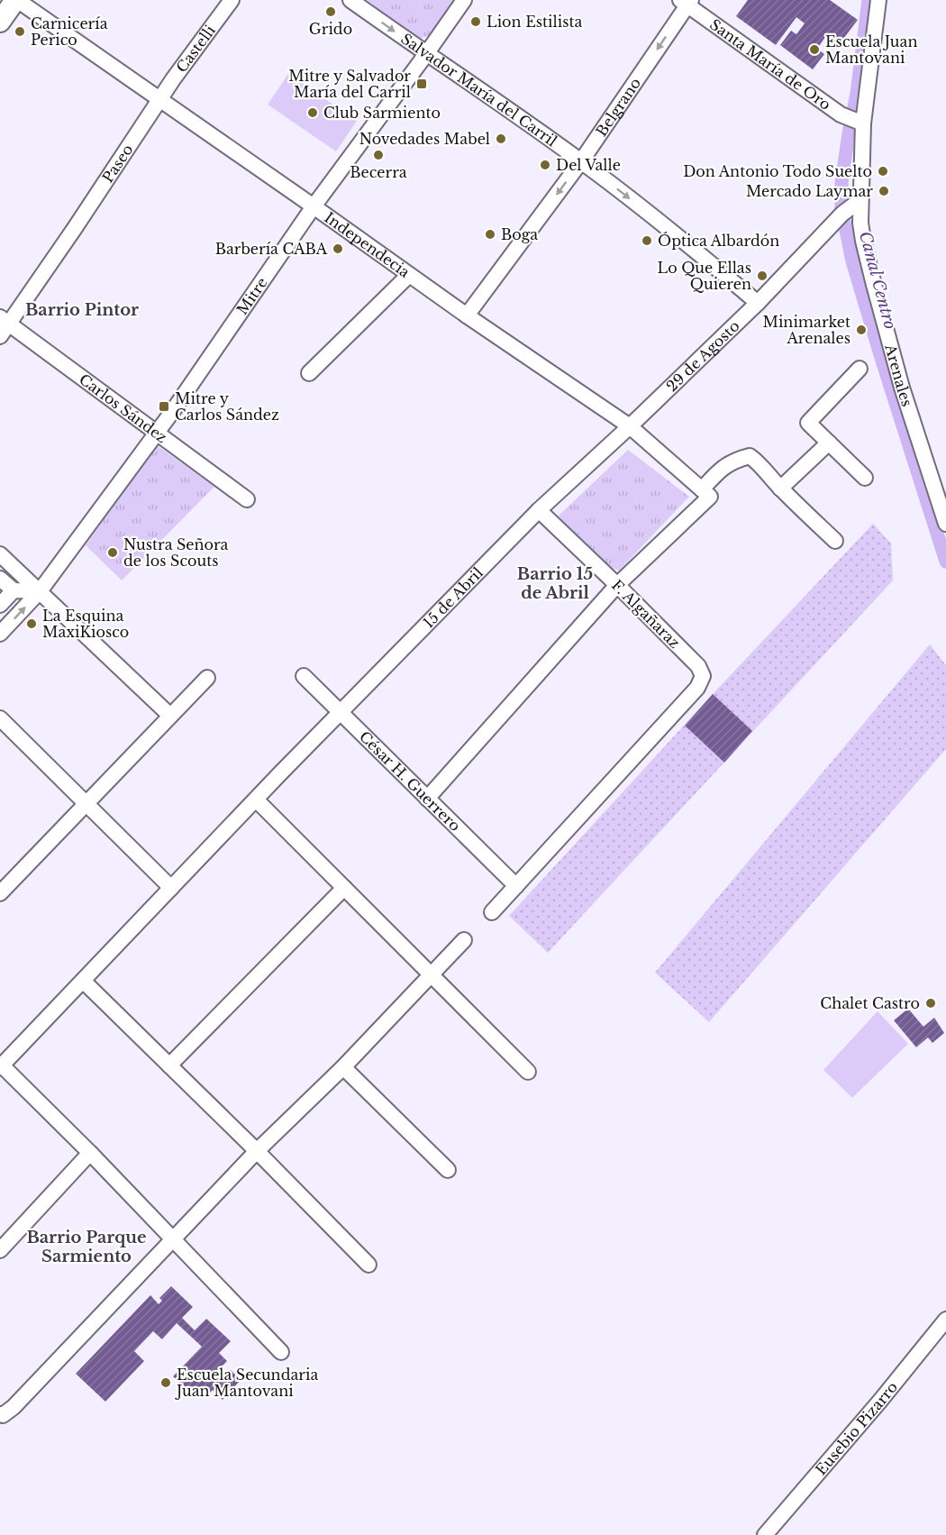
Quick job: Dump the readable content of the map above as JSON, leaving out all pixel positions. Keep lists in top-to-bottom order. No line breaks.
{"streets":{"street":["Castelli","Santa María de Oro","Salvador María del Carril","Belgrano","Paseo","Independecia","Mitre","29 de Agosto","Arenales","Carlos Sández","15 de Abril","F. Algañaraz","César H. Guerrero","Eusebio Pizarro"]},"crossings":[["Castelli","Paseo"],["Castelli","Independecia"],["Santa María de Oro","Belgrano"],["Santa María de Oro","Arenales"],["Salvador María del Carril","Belgrano"],["Salvador María del Carril","Mitre"],["Salvador María del Carril","29 de Agosto"],["Belgrano","Independecia"],["Paseo","Independecia"],["Paseo","Carlos Sández"],["Independecia","Mitre"],["Independecia","29 de Agosto"],["Independecia","15 de Abril"],["Mitre","Carlos Sández"],["29 de Agosto","Arenales"],["29 de Agosto","15 de Abril"],["15 de Abril","F. Algañaraz"],["15 de Abril","César H. Guerrero"],["F. Algañaraz","César H. Guerrero"]],"one_way":["Salvador María del Carril","Belgrano"],"districts":["Barrio Pintor","Barrio 15 de Abril","Barrio Parque Sarmiento"],"water":["Canal Centro"],"places":{"other":["Grido","Lion Estilista","Carnicería Perico","Escuela Juan Mantovani","Club Sarmiento","Novedades Mabel","Becerra","Del Valle","Don Antonio Todo Suelto","Mercado Laymar","Boga","Óptica Albardón","Barbería CABA","Lo Que Ellas Quieren","Minimarket Arenales","Nustra Señora de los Scouts","La Esquina MaxiKiosco","Chalet Castro","Escuela Secundaria Juan Mantovani"],"transit":["Mitre y Salvador María del Carril","Mitre y Carlos Sández"]}}
